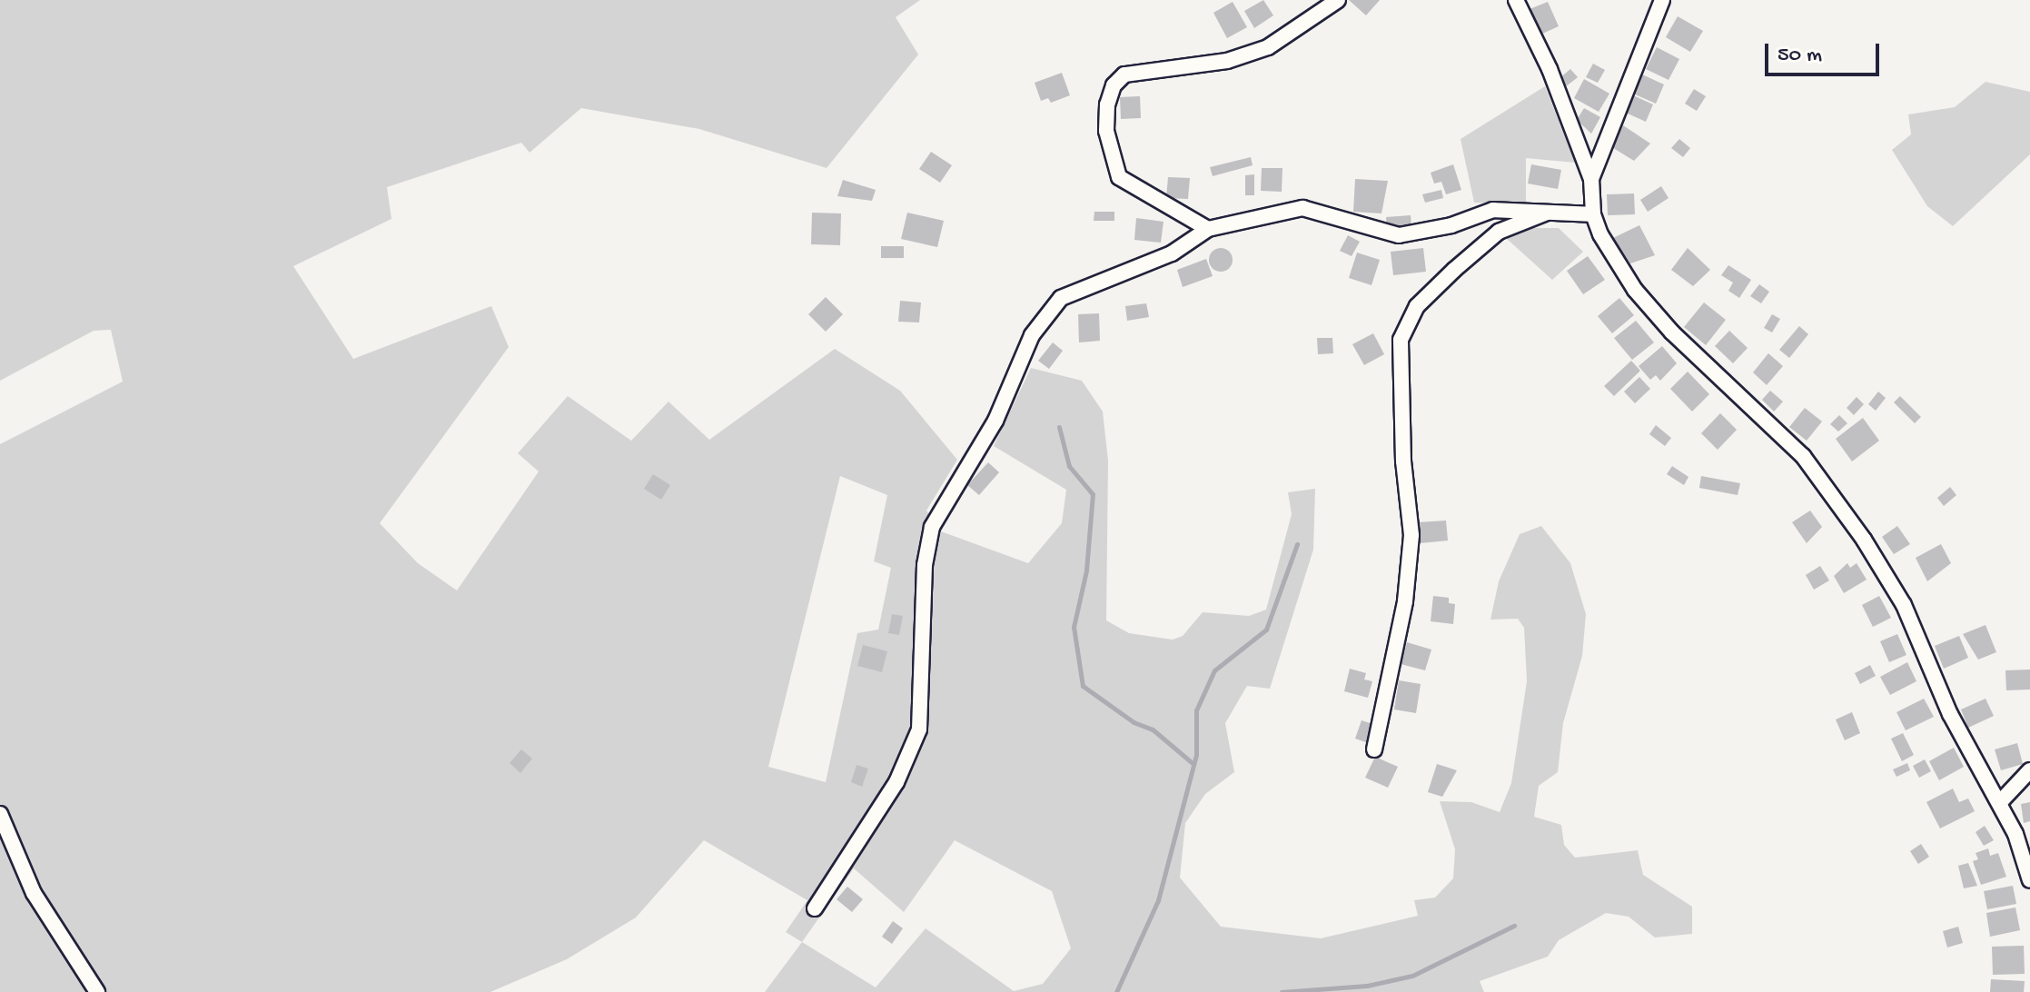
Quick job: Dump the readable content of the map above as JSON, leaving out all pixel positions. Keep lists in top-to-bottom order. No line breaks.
{"scale_bar":"50 m"}
